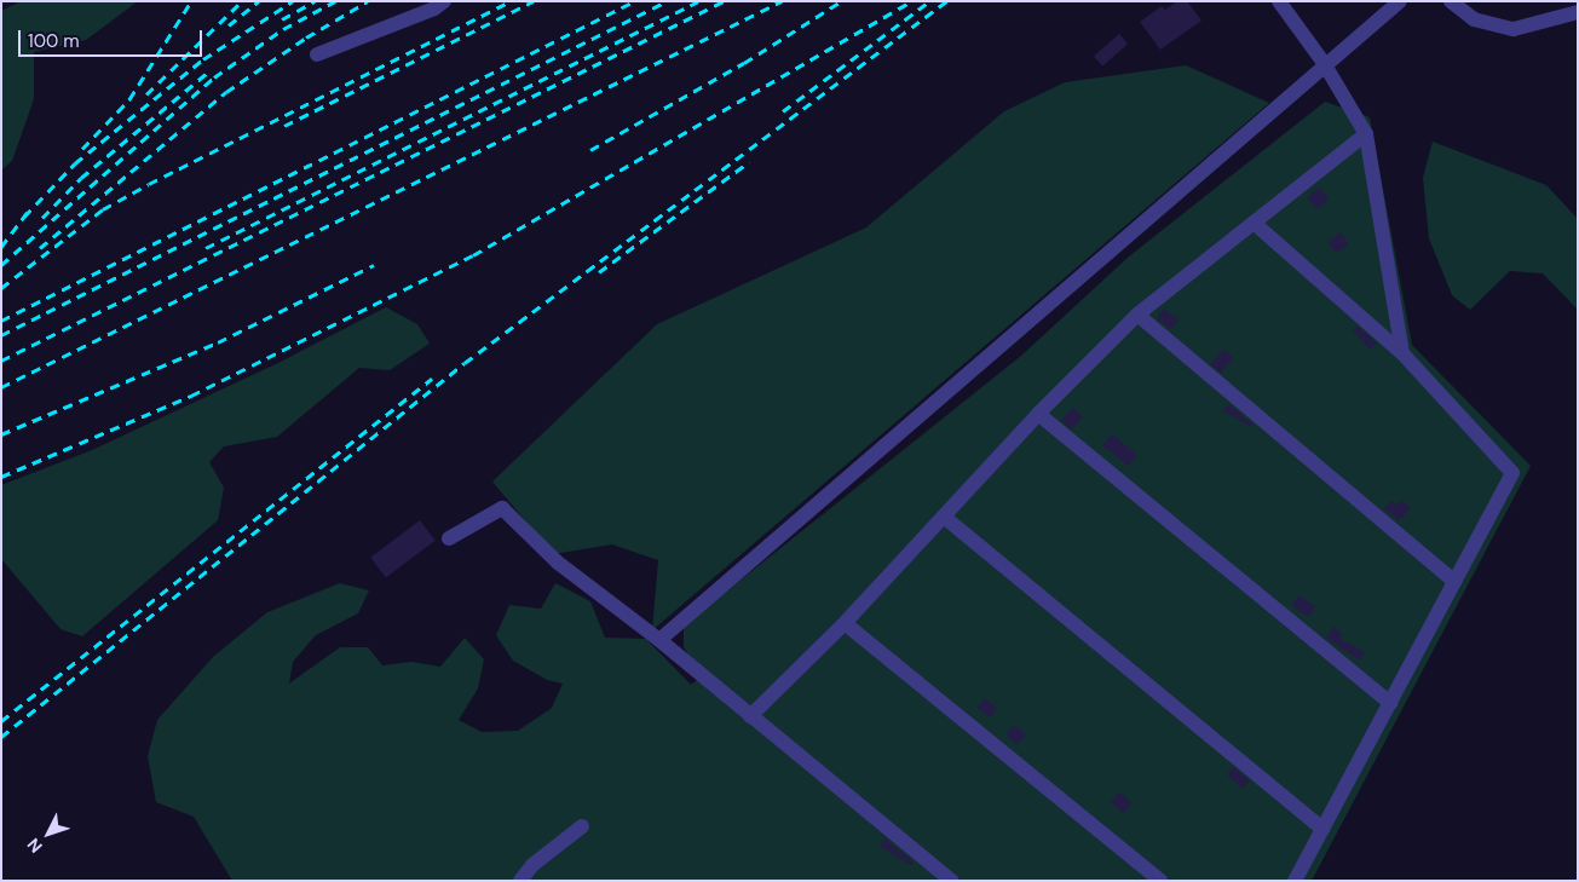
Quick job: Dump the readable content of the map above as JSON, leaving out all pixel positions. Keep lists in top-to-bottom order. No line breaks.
{"scale_bar":"100 m","north":"bottom left"}
